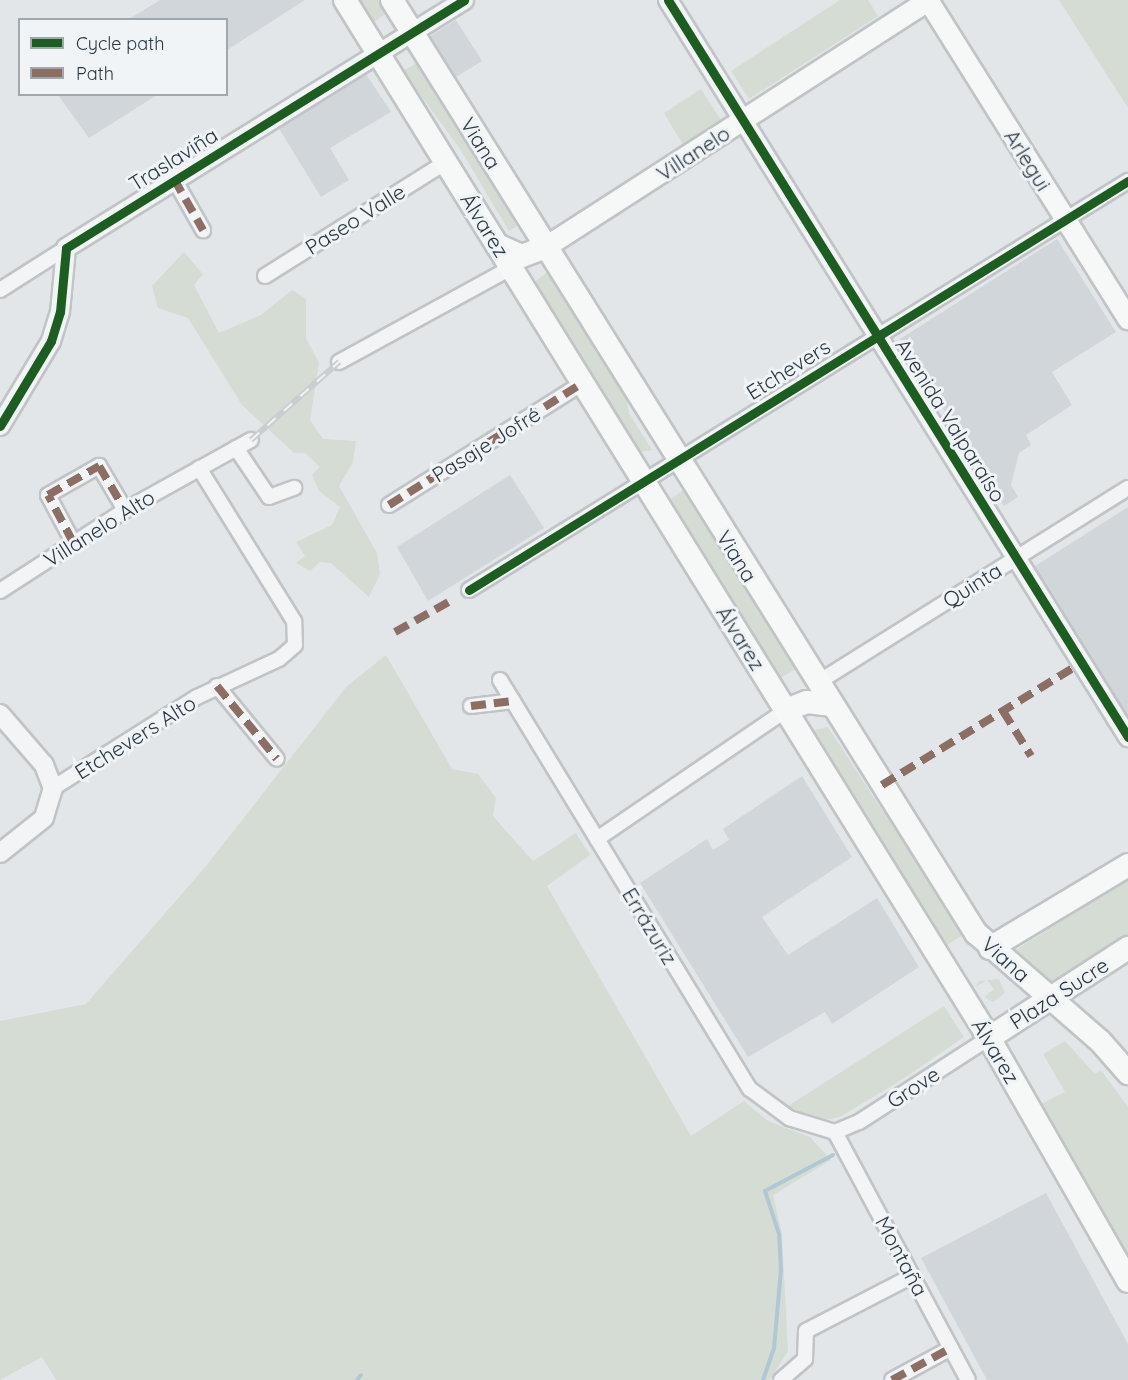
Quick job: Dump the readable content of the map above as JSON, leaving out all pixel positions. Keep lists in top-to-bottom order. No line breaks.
{"streets":{"main road":["Viana","Villanelo","Arlegui","Álvarez","Plaza Sucre"],"street":["Traslaviña","Paseo Valle","Etchevers","Avenida Valparaíso","Pasaje Jofré","Villanelo Alto","Quinta","Etchevers Alto","Errázuriz","Grove","Montaña"]},"crossings":[["Viana","Villanelo"],["Viana","Traslaviña"],["Viana","Etchevers"],["Viana","Quinta"],["Viana","Plaza Sucre"],["Villanelo","Arlegui"],["Villanelo","Avenida Valparaíso"],["Traslaviña","Álvarez"],["Arlegui","Etchevers"],["Paseo Valle","Álvarez"],["Álvarez","Etchevers"],["Álvarez","Pasaje Jofré"],["Álvarez","Plaza Sucre"],["Álvarez","Grove"],["Etchevers","Avenida Valparaíso"],["Avenida Valparaíso","Quinta"],["Villanelo Alto","Etchevers Alto"],["Errázuriz","Grove"],["Errázuriz","Montaña"],["Plaza Sucre","Grove"],["Grove","Montaña"]],"legend":["Cycle path","Path"]}
